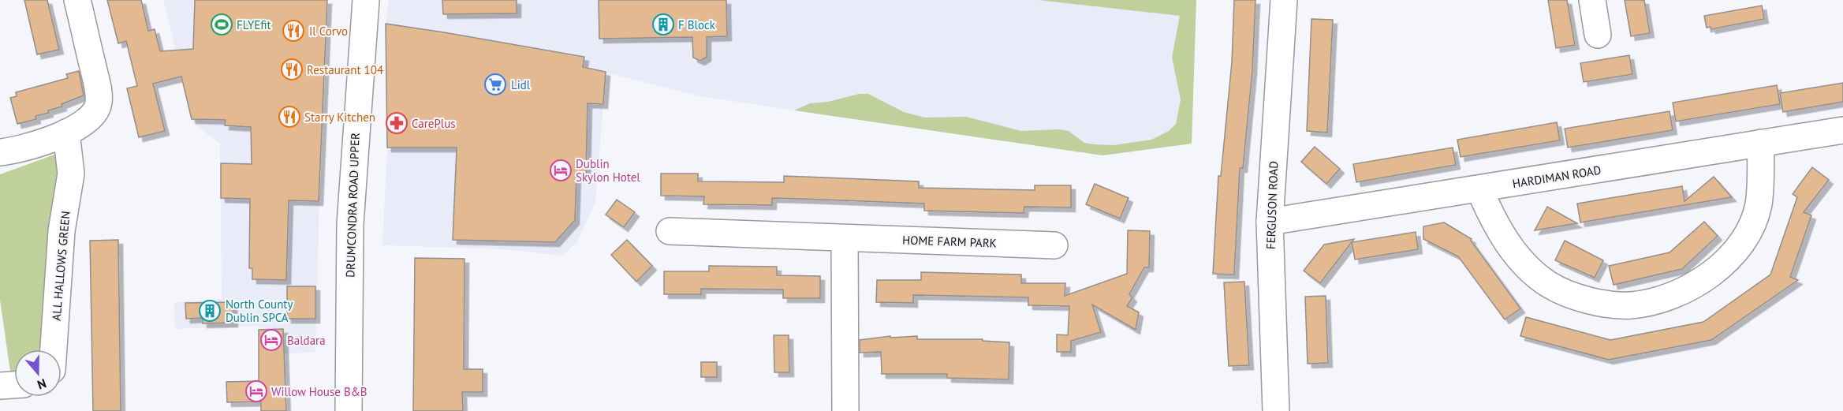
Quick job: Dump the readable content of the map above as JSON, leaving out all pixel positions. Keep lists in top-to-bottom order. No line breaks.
{"streets":{"street":["HARDIMAN ROAD","DRUMCONDRA ROAD UPPER","FERGUSON ROAD","HOME FARM PARK","ALL HALLOWS GREEN"]},"crossings":[["HARDIMAN ROAD","FERGUSON ROAD"]],"places":{"sports":["FLYEfit"],"building":["F Block","North County Dublin SPCA"],"restaurant":["Il Corvo","Restaurant 104","Starry Kitchen"],"supermarket":["Lidl"],"pharmacy":["CarePlus"],"hotel":["Dublin Skylon Hotel","Baldara","Willow House B&B"]},"north":"bottom"}
